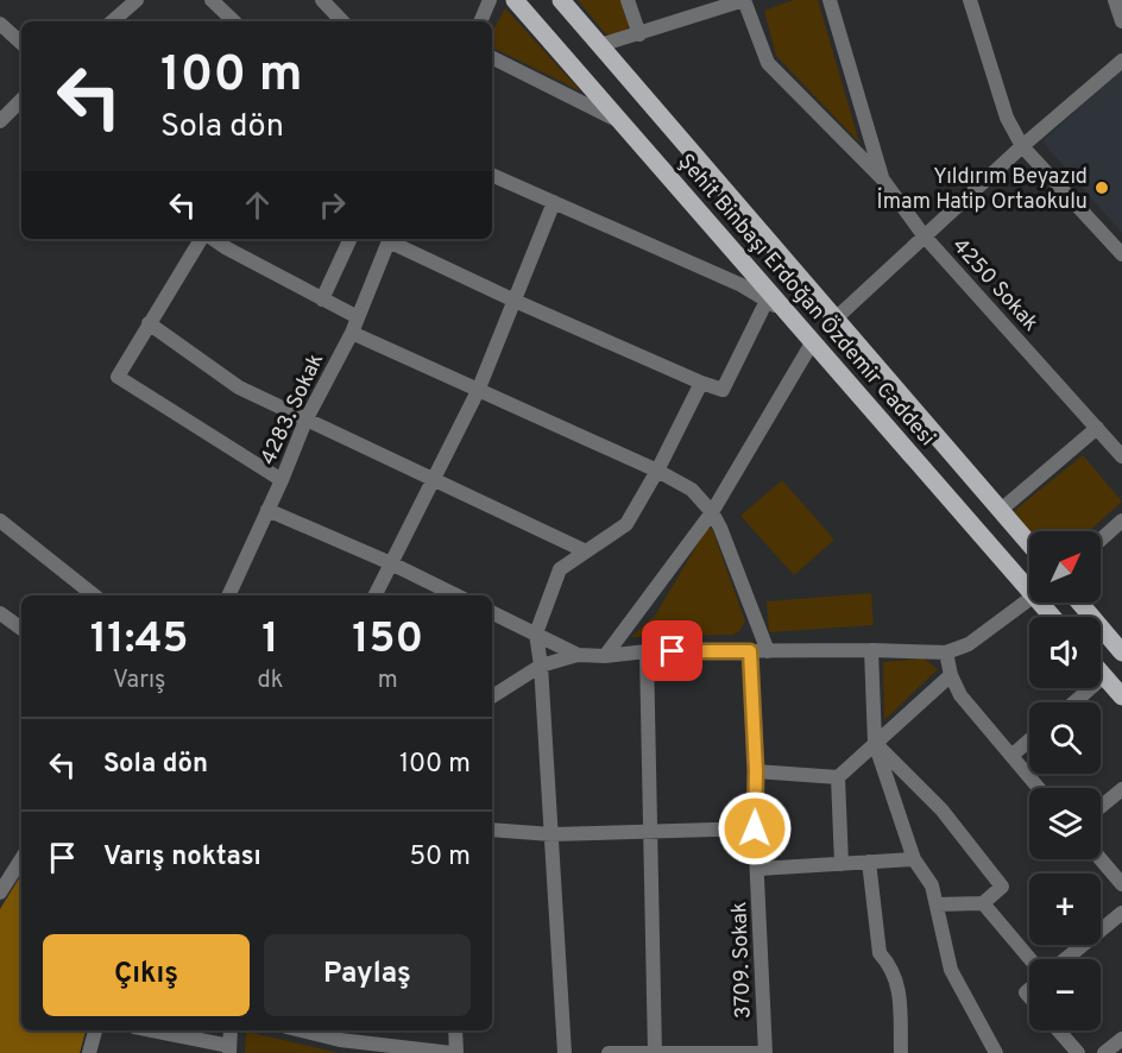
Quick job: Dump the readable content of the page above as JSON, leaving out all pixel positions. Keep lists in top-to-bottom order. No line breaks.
{"streets":{"main road":["Şehit Binbaşı Erdoğan Özdemir Caddesi"],"street":["4250 Sokak","4283. Sokak","3709. Sokak"]},"places":["Yıldırım Beyazıd İmam Hatip Ortaokulu"],"north":"top right","page":{"turn":["100 m","Sola dön"],"map_buttons":["+","−"],"eta":["11:45","Varış","1","dk","150","m"],"list":[{"name":"Sola dön","value":"100 m"},{"name":"Varış noktası","value":"50 m"}],"buttons":["Çıkış","Paylaş"]}}
